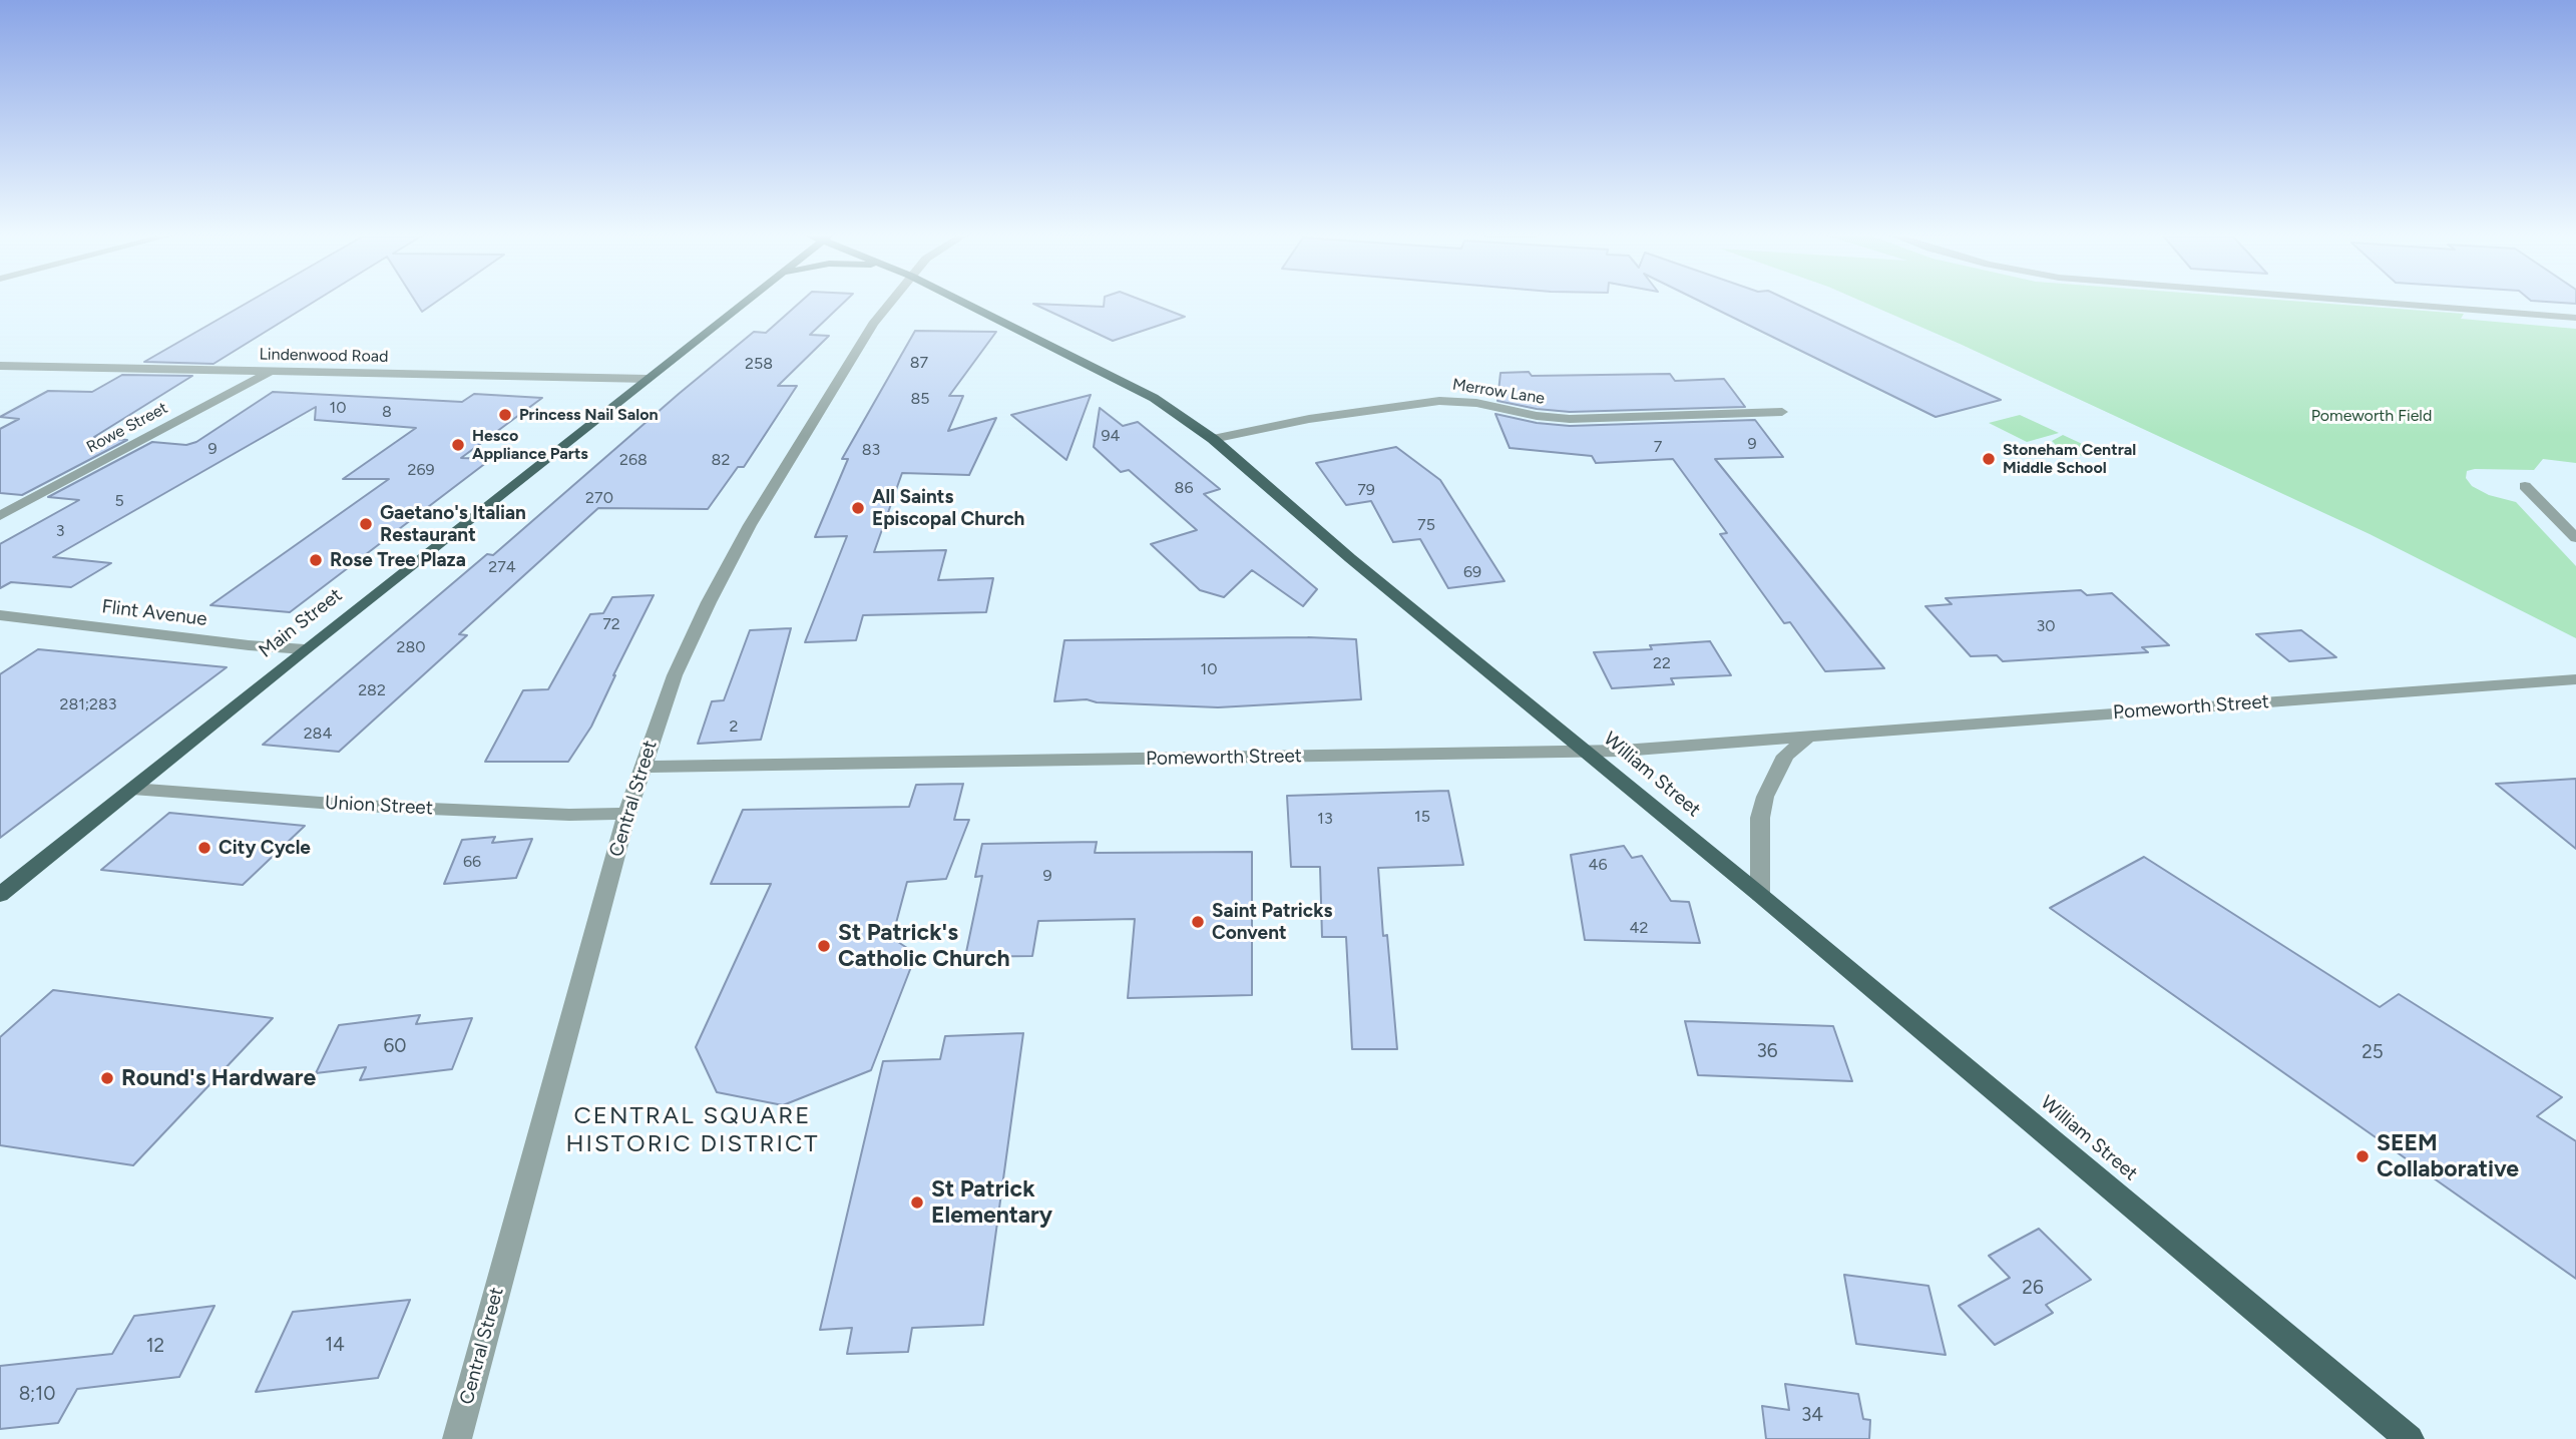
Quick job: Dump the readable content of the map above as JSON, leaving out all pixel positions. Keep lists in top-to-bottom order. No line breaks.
{"streets":{"main road":["Main Street","William Street"],"street":["Lindenwood Road","Merrow Lane","Rowe Street","Flint Avenue","Pomeworth Street","Central Street","Union Street"]},"crossings":[["Lindenwood Road","Rowe Street"],["Lindenwood Road","Main Street"],["Merrow Lane","William Street"],["Flint Avenue","Main Street"],["Main Street","Union Street"],["Pomeworth Street","William Street"],["Pomeworth Street","Central Street"],["Central Street","Union Street"]],"districts":["CENTRAL SQUARE HISTORIC DISTRICT"],"parks":["Pomeworth Field"],"places":["Princess Nail Salon","Hesco Appliance Parts","Stoneham Central Middle School","All Saints Episcopal Church","Gaetano's Italian Restaurant","Rose Tree Plaza","City Cycle","Saint Patricks Convent","St Patrick's Catholic Church","Round's Hardware","SEEM Collaborative","St Patrick Elementary"],"house_numbers":["87","258","85","10","8","94","9","7","9","83","268","82","269","86","79","270","5","75","3","274","69","72","30","280","22","10","282","281;283","2","284","15","13","66","46","9","42","60","36","25","26","14","12","8;10","34"]}
